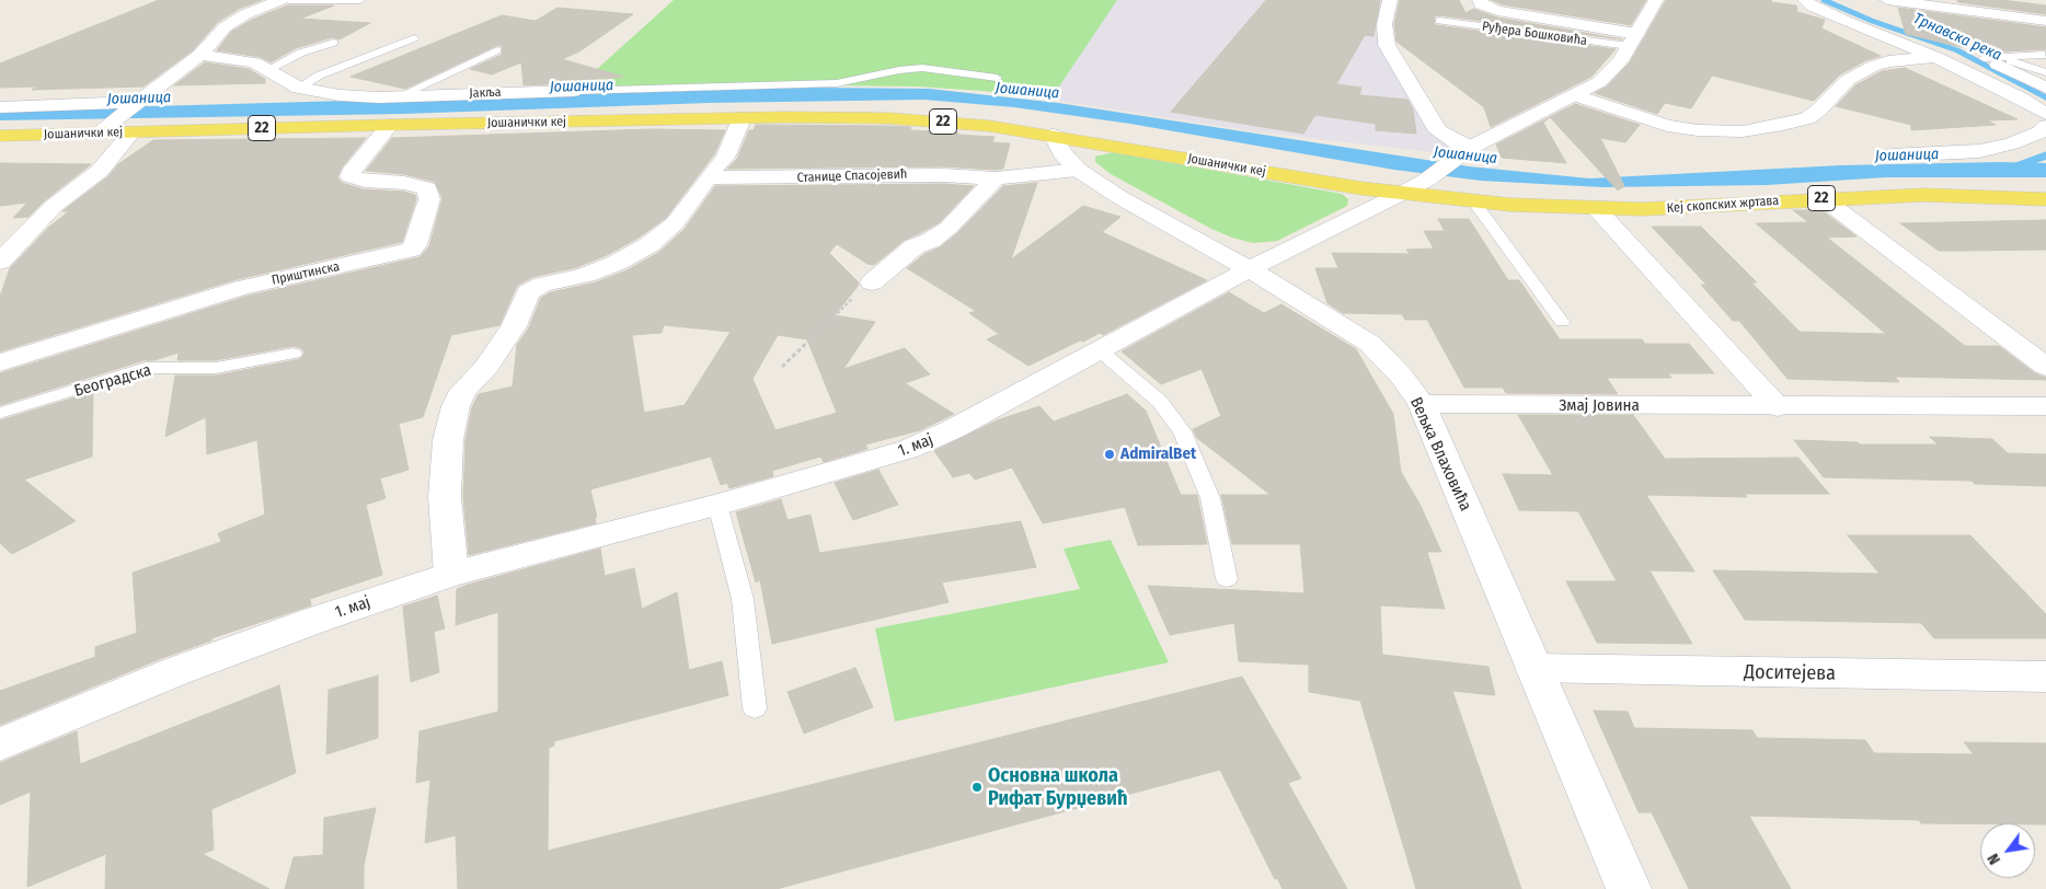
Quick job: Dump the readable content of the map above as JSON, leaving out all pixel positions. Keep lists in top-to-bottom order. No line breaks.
{"streets":{"main road":["22","Јошанички кеј","Кеј скопских жртава"],"street":["Руђера Бошковића","Јакља","Станице Спасојевић","Приштинска","Змај Јовина","1. мај","Вељка Влаховића","Доситејева"],"lane":["Београдска"]},"crossings":[["Јошанички кеј","Кеј скопских жртава"],["Јошанички кеј","Приштинска"],["Змај Јовина","Вељка Влаховића"],["1. мај","Вељка Влаховића"],["Вељка Влаховића","Доситејева"]],"water":["Трнавска река","Јошаница"],"places":["AdmiralBet","Основна школа Рифат Бурџевић"],"north":"bottom left"}
